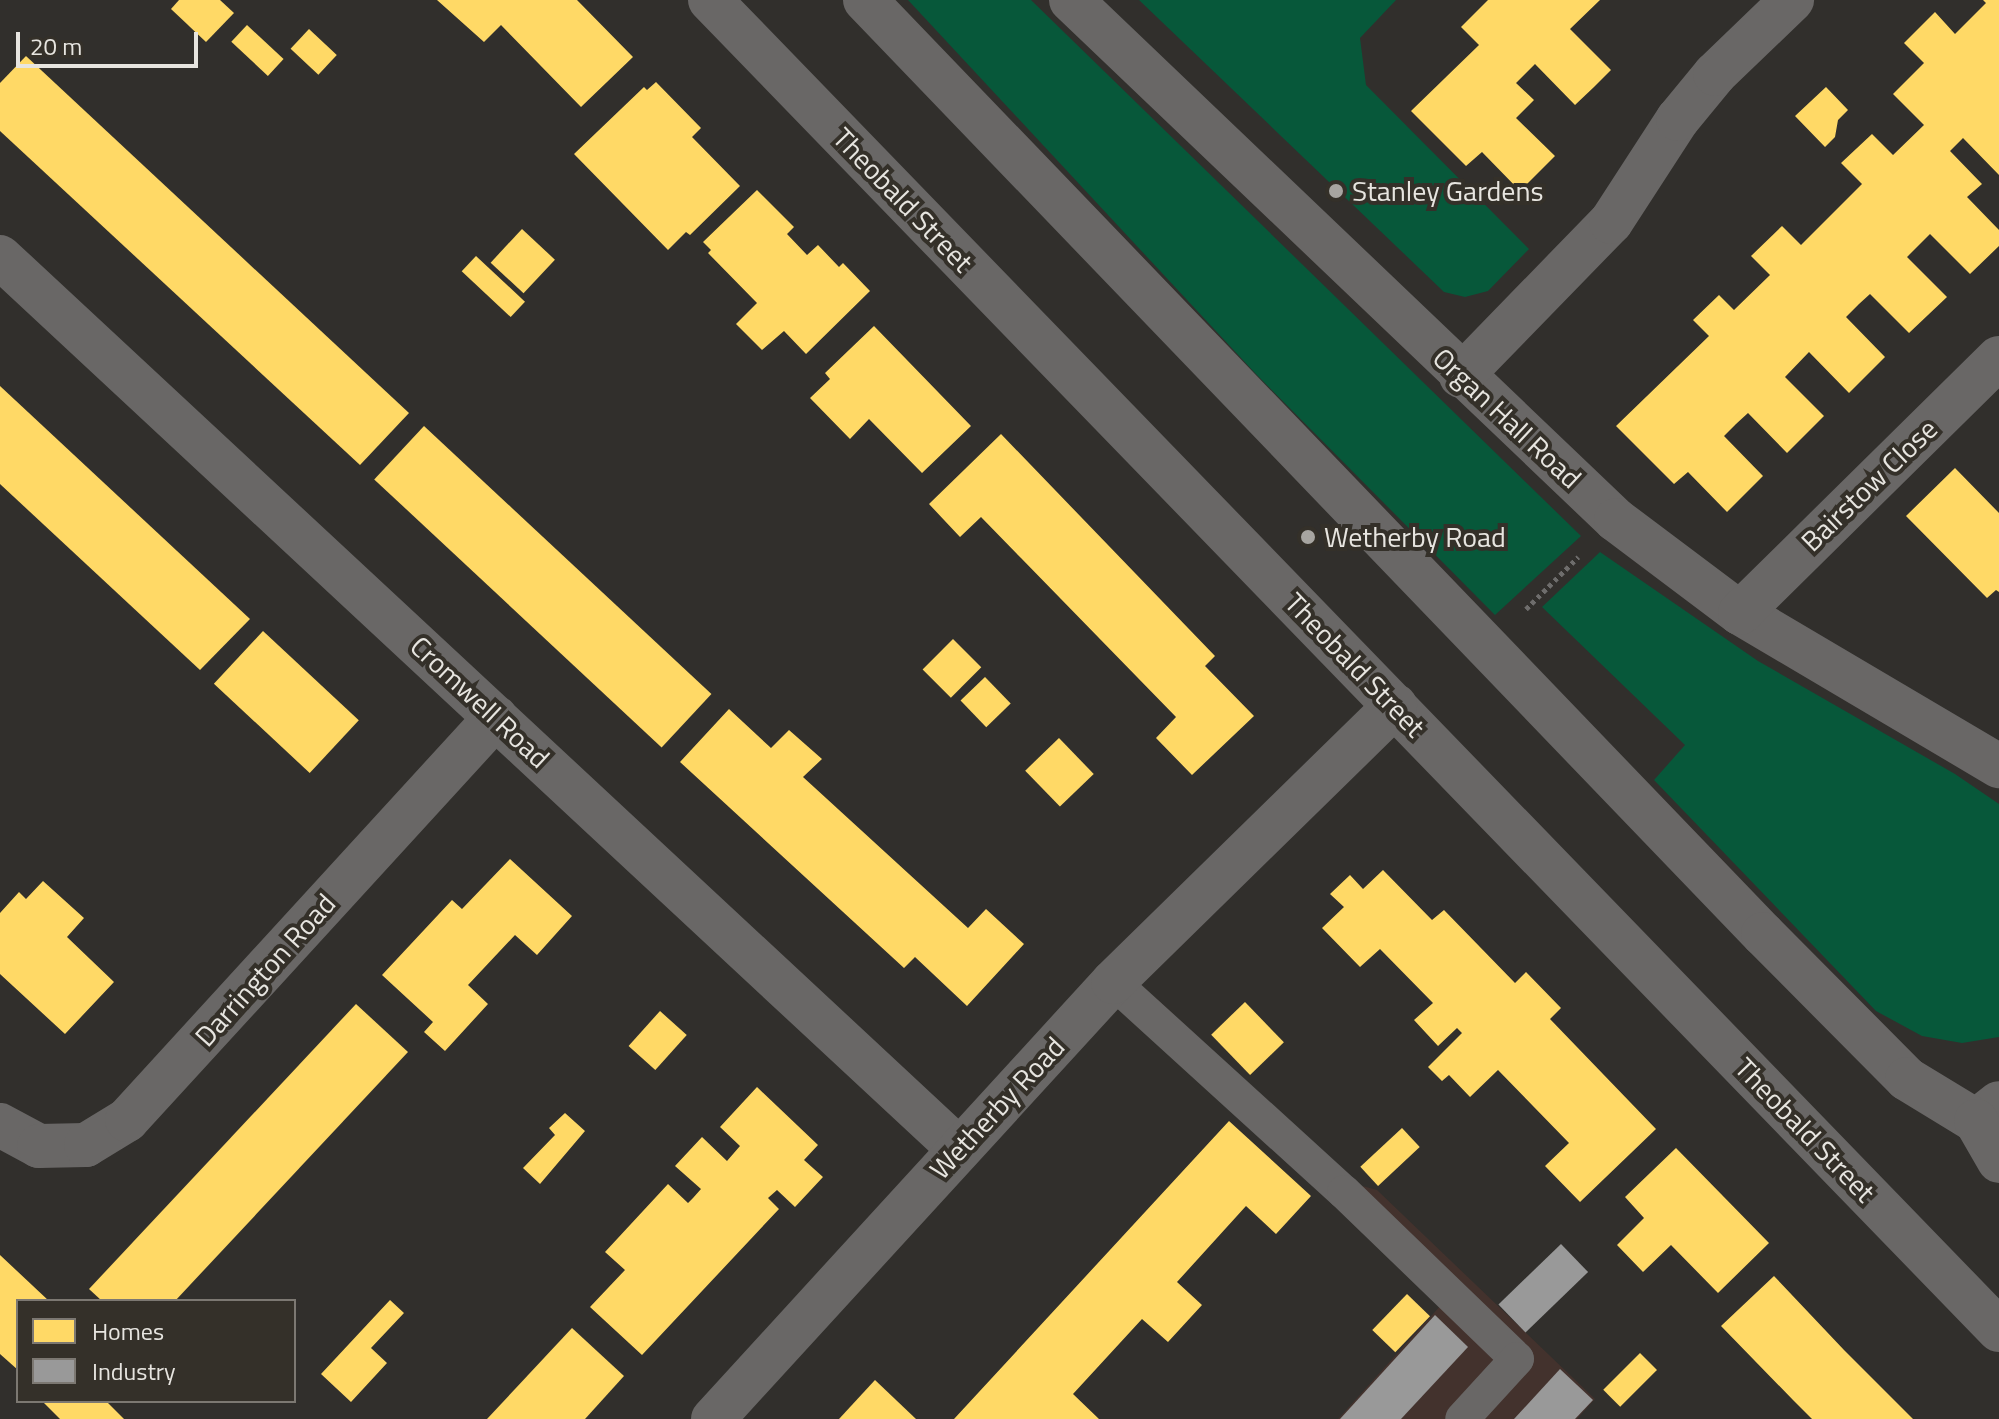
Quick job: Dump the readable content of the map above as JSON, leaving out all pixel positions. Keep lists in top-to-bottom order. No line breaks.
{"streets":{"street":["Theobald Street","Organ Hall Road","Bairstow Close","Cromwell Road","Darrington Road","Wetherby Road"]},"crossings":[["Theobald Street","Wetherby Road"],["Organ Hall Road","Bairstow Close"],["Cromwell Road","Darrington Road"],["Cromwell Road","Wetherby Road"]],"places":["Stanley Gardens","Wetherby Road"],"legend":["Homes","Industry"],"scale_bar":"20 m"}
